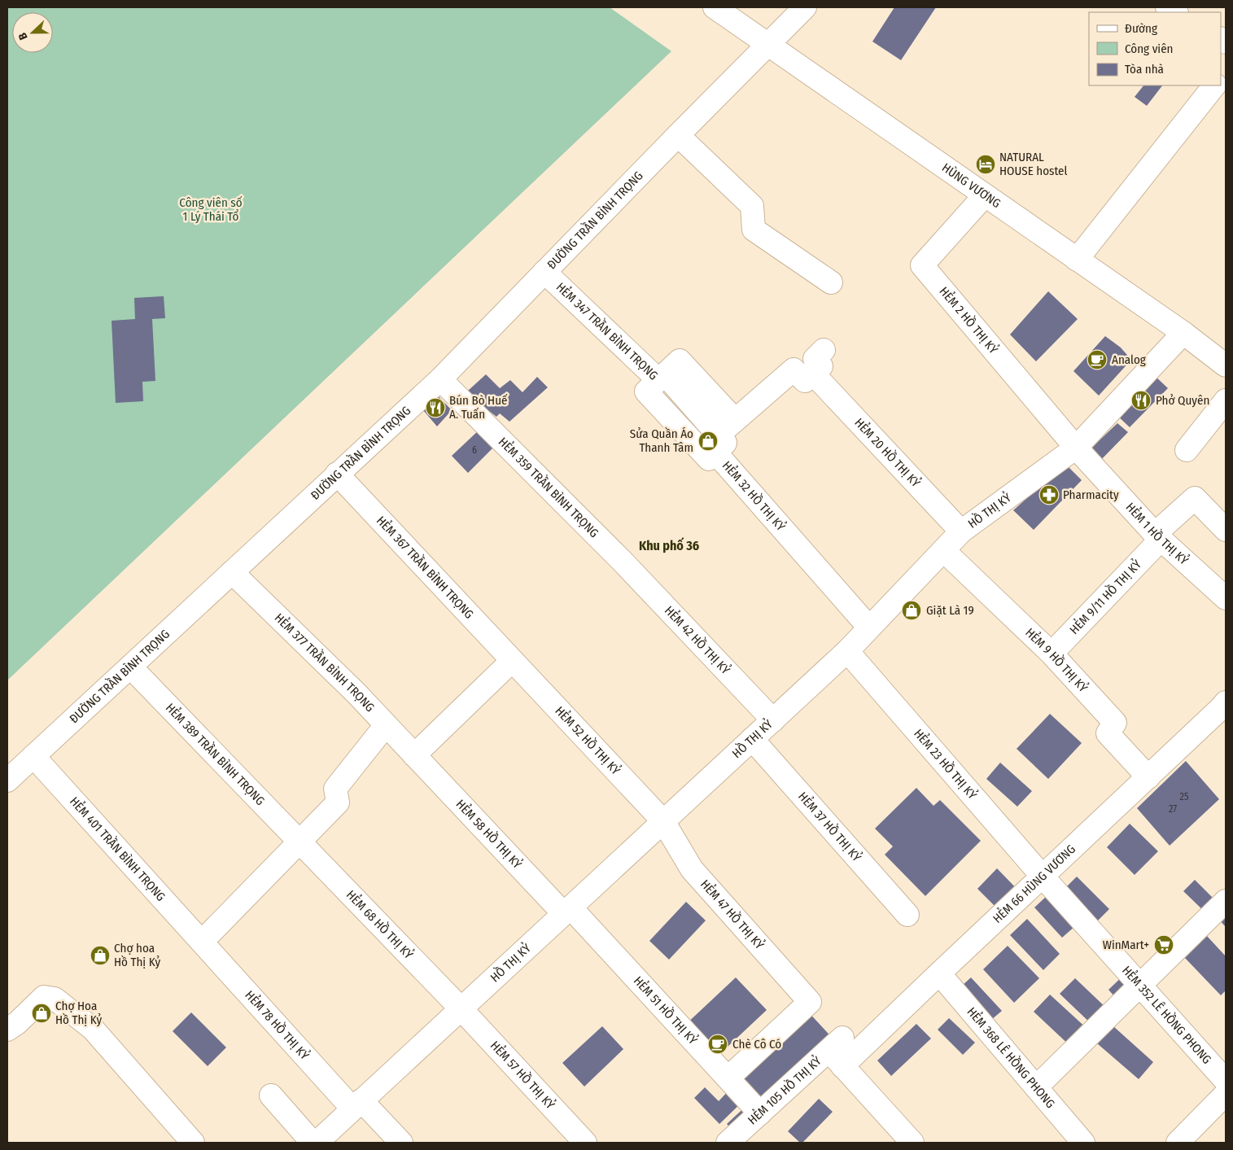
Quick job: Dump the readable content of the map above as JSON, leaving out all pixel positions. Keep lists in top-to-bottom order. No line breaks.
{"streets":{"street":["HÙNG VƯƠNG","ĐƯỜNG TRẦN BÌNH TRỌNG","HẺM 2 HỒ THỊ KỶ","HẺM 347 TRẦN BÌNH TRỌNG","HẺM 20 HỒ THỊ KỶ","HẺM 359 TRẦN BÌNH TRỌNG","HẺM 32 HỒ THỊ KỶ","HỒ THỊ KỶ","HẺM 1 HỒ THỊ KỶ","HẺM 367 TRẦN BÌNH TRỌNG","HẺM 9/11 HỒ THỊ KỶ","HẺM 42 HỒ THỊ KỶ","HẺM 9 HỒ THỊ KỶ","HẺM 377 TRẦN BÌNH TRỌNG","HẺM 52 HỒ THỊ KỶ","HẺM 389 TRẦN BÌNH TRỌNG","HẺM 23 HỒ THỊ KỶ","HẺM 37 HỒ THỊ KỶ","HẺM 58 HỒ THỊ KỶ","HẺM 401 TRẦN BÌNH TRỌNG","HẺM 66 HÙNG VƯƠNG","HẺM 47 HỒ THỊ KỶ","HẺM 68 HỒ THỊ KỶ","HẺM 51 HỒ THỊ KỶ","HẺM 352 LÊ HỒNG PHONG","HẺM 78 HỒ THỊ KỶ","HẺM 368 LÊ HỒNG PHONG","HẺM 57 HỒ THỊ KỶ","HẺM 105 HỒ THỊ KỶ"]},"crossings":[["HÙNG VƯƠNG","ĐƯỜNG TRẦN BÌNH TRỌNG"],["HÙNG VƯƠNG","HẺM 2 HỒ THỊ KỶ"],["HÙNG VƯƠNG","HỒ THỊ KỶ"],["ĐƯỜNG TRẦN BÌNH TRỌNG","HẺM 347 TRẦN BÌNH TRỌNG"],["ĐƯỜNG TRẦN BÌNH TRỌNG","HẺM 359 TRẦN BÌNH TRỌNG"],["ĐƯỜNG TRẦN BÌNH TRỌNG","HẺM 367 TRẦN BÌNH TRỌNG"],["ĐƯỜNG TRẦN BÌNH TRỌNG","HẺM 377 TRẦN BÌNH TRỌNG"],["ĐƯỜNG TRẦN BÌNH TRỌNG","HẺM 389 TRẦN BÌNH TRỌNG"],["ĐƯỜNG TRẦN BÌNH TRỌNG","HẺM 401 TRẦN BÌNH TRỌNG"],["HẺM 2 HỒ THỊ KỶ","HỒ THỊ KỶ"],["HẺM 2 HỒ THỊ KỶ","HẺM 1 HỒ THỊ KỶ"],["HẺM 347 TRẦN BÌNH TRỌNG","HẺM 32 HỒ THỊ KỶ"],["HẺM 20 HỒ THỊ KỶ","HỒ THỊ KỶ"],["HẺM 359 TRẦN BÌNH TRỌNG","HẺM 42 HỒ THỊ KỶ"],["HẺM 32 HỒ THỊ KỶ","HỒ THỊ KỶ"],["HỒ THỊ KỶ","HẺM 1 HỒ THỊ KỶ"],["HỒ THỊ KỶ","HẺM 42 HỒ THỊ KỶ"],["HỒ THỊ KỶ","HẺM 9 HỒ THỊ KỶ"],["HỒ THỊ KỶ","HẺM 52 HỒ THỊ KỶ"],["HỒ THỊ KỶ","HẺM 23 HỒ THỊ KỶ"],["HỒ THỊ KỶ","HẺM 37 HỒ THỊ KỶ"],["HỒ THỊ KỶ","HẺM 58 HỒ THỊ KỶ"],["HỒ THỊ KỶ","HẺM 47 HỒ THỊ KỶ"],["HỒ THỊ KỶ","HẺM 68 HỒ THỊ KỶ"],["HỒ THỊ KỶ","HẺM 51 HỒ THỊ KỶ"],["HỒ THỊ KỶ","HẺM 78 HỒ THỊ KỶ"],["HỒ THỊ KỶ","HẺM 57 HỒ THỊ KỶ"],["HẺM 1 HỒ THỊ KỶ","HẺM 9/11 HỒ THỊ KỶ"],["HẺM 367 TRẦN BÌNH TRỌNG","HẺM 52 HỒ THỊ KỶ"],["HẺM 9/11 HỒ THỊ KỶ","HẺM 9 HỒ THỊ KỶ"],["HẺM 9 HỒ THỊ KỶ","HẺM 66 HÙNG VƯƠNG"],["HẺM 377 TRẦN BÌNH TRỌNG","HẺM 58 HỒ THỊ KỶ"],["HẺM 52 HỒ THỊ KỶ","HẺM 47 HỒ THỊ KỶ"],["HẺM 389 TRẦN BÌNH TRỌNG","HẺM 68 HỒ THỊ KỶ"],["HẺM 23 HỒ THỊ KỶ","HẺM 66 HÙNG VƯƠNG"],["HẺM 23 HỒ THỊ KỶ","HẺM 352 LÊ HỒNG PHONG"],["HẺM 58 HỒ THỊ KỶ","HẺM 51 HỒ THỊ KỶ"],["HẺM 401 TRẦN BÌNH TRỌNG","HẺM 78 HỒ THỊ KỶ"],["HẺM 66 HÙNG VƯƠNG","HẺM 352 LÊ HỒNG PHONG"],["HẺM 66 HÙNG VƯƠNG","HẺM 368 LÊ HỒNG PHONG"],["HẺM 66 HÙNG VƯƠNG","HẺM 105 HỒ THỊ KỶ"],["HẺM 47 HỒ THỊ KỶ","HẺM 51 HỒ THỊ KỶ"],["HẺM 68 HỒ THỊ KỶ","HẺM 57 HỒ THỊ KỶ"],["HẺM 51 HỒ THỊ KỶ","HẺM 105 HỒ THỊ KỶ"]],"districts":["Khu phố 36"],"parks":["Công viên số 1 Lý Thái Tổ"],"places":{"hotel":["NATURAL HOUSE hostel"],"cafe":["Analog","Chè Cô Có"],"restaurant":["Phở Quyên","Bún Bò Huế A. Tuấn"],"shop":["Sửa Quần Áo Thanh Tâm","Giặt Là 19","Chợ hoa Hồ Thị Kỷ","Chợ Hoa Hồ Thị Kỷ"],"pharmacy":["Pharmacity"],"supermarket":["WinMart+"]},"house_numbers":["6","25","27"],"legend":["Đường","Công viên","Tòa nhà"],"north":"left"}
